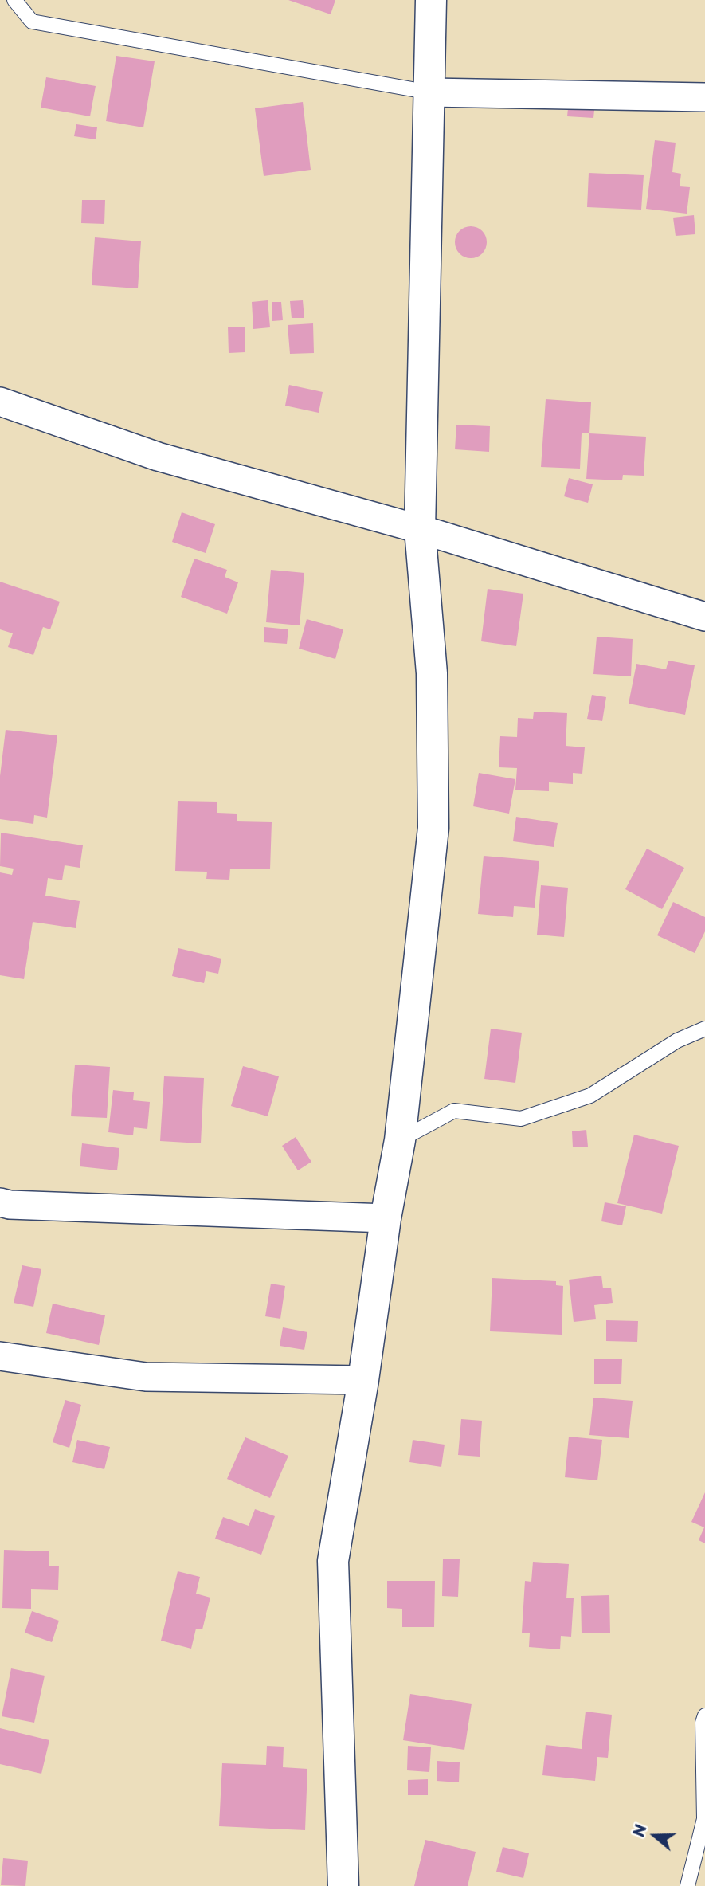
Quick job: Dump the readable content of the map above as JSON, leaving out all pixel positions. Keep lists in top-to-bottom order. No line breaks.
{"north":"left"}
